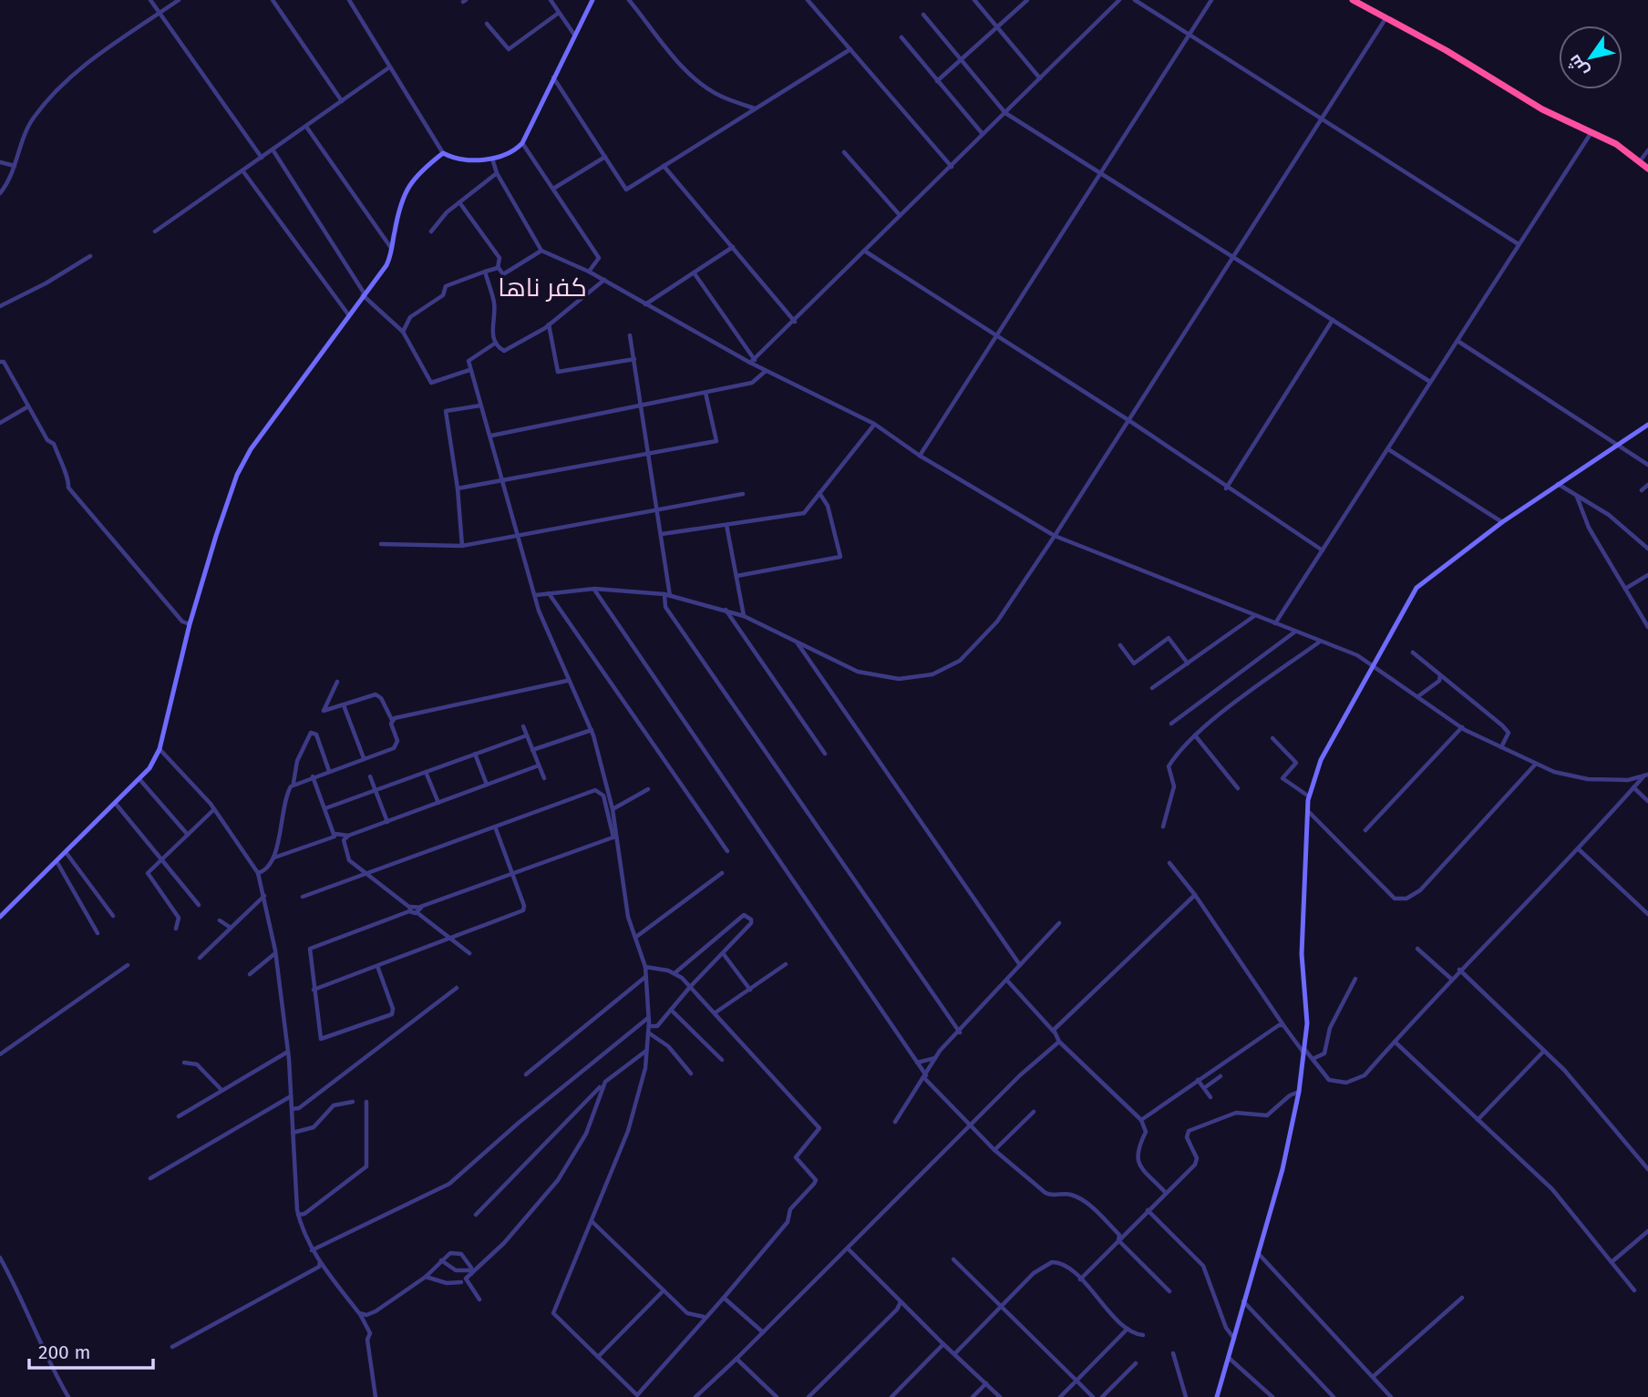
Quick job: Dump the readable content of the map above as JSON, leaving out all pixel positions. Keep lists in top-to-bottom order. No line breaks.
{"districts":["كفر ناها"],"scale_bar":"200 m","north":"bottom left"}
